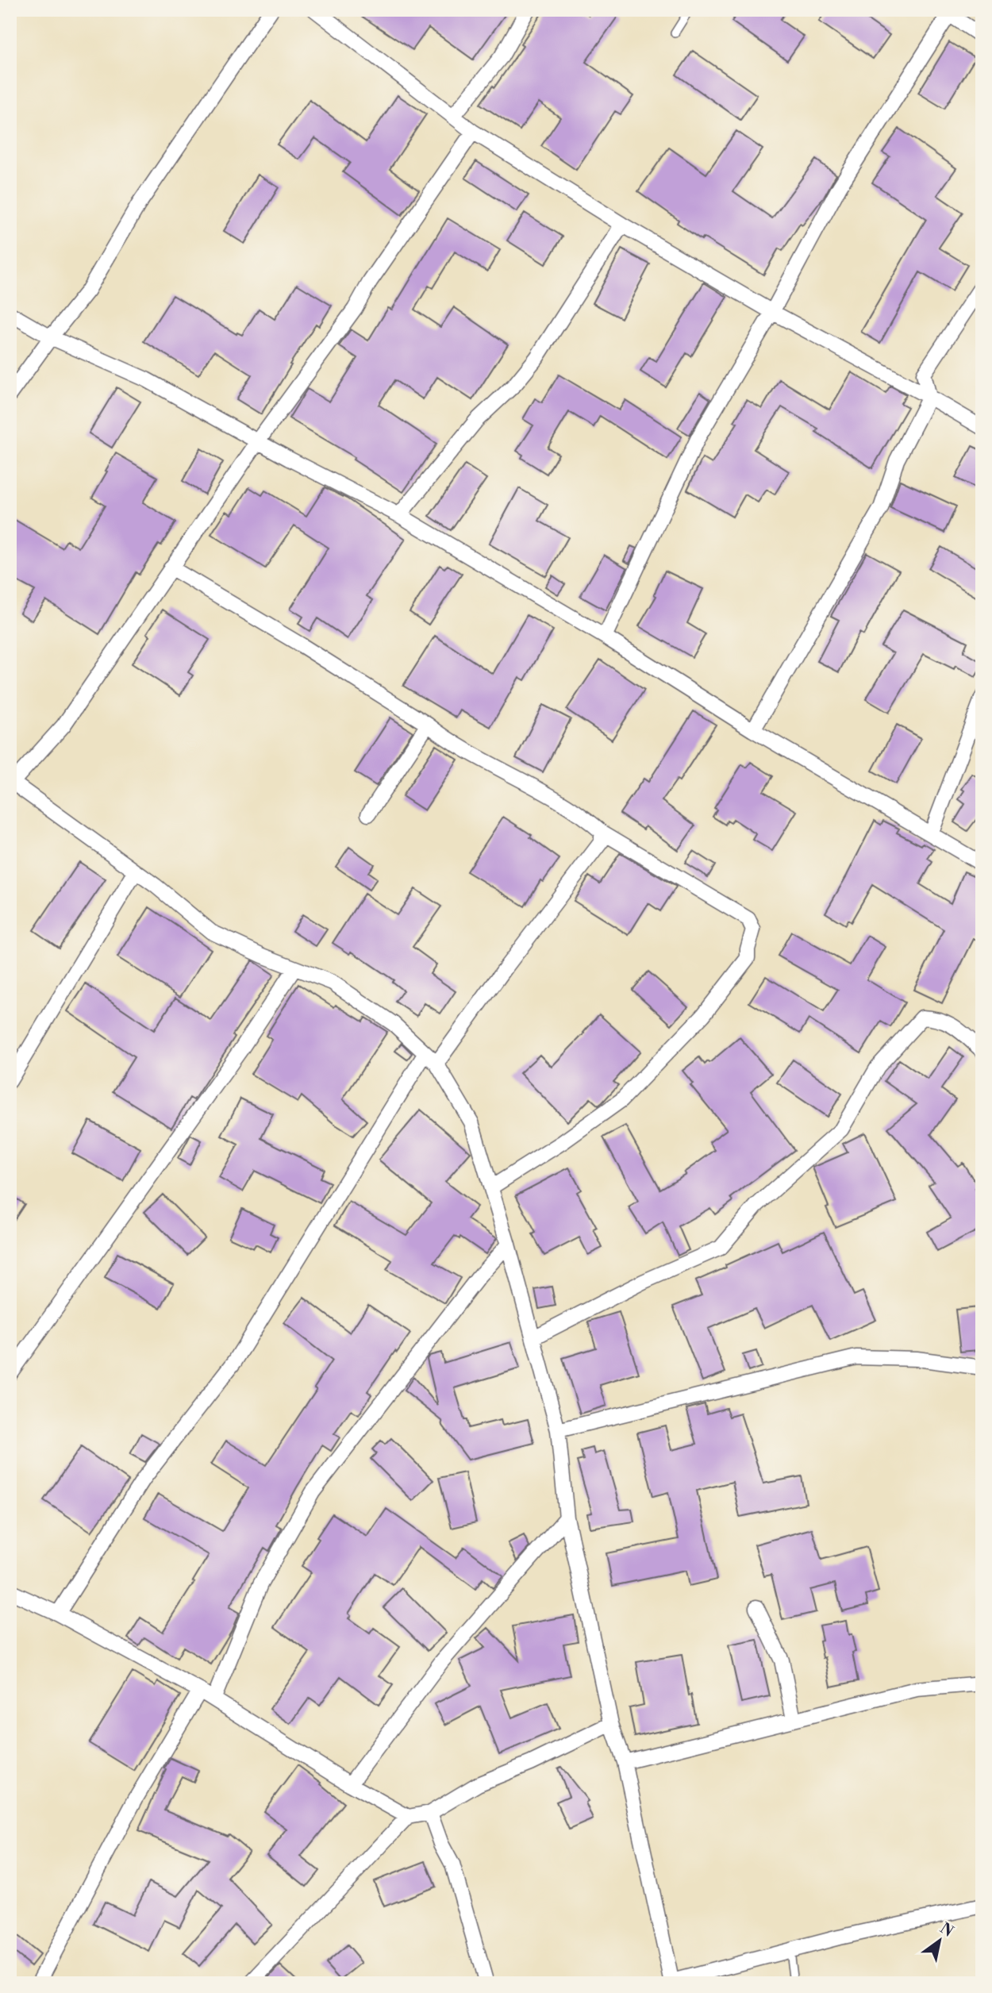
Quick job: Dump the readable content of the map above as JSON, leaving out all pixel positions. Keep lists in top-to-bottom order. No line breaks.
{"north":"top right"}
